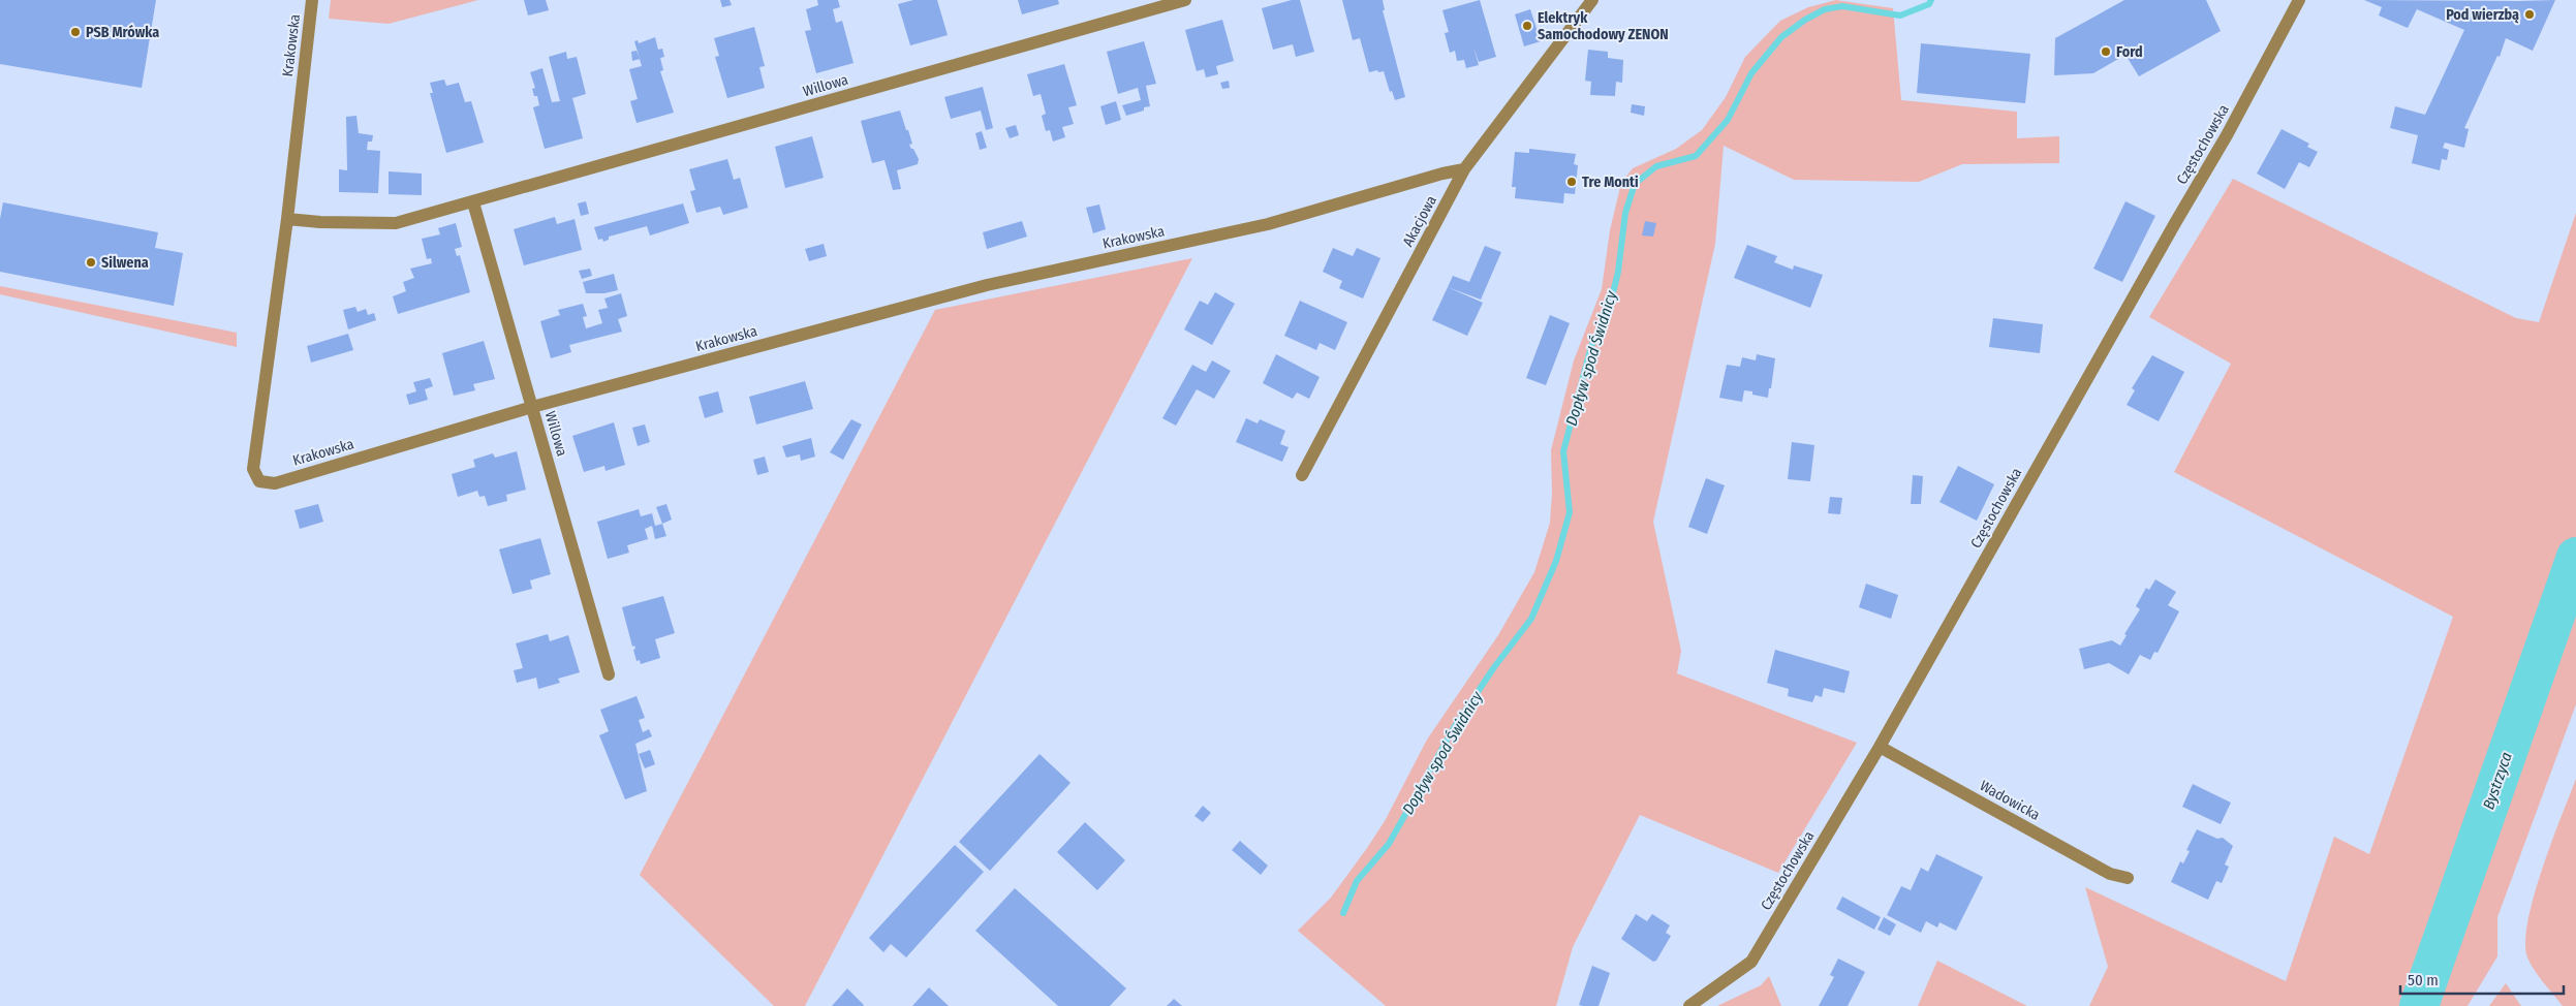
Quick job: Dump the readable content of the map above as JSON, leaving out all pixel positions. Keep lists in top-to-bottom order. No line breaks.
{"streets":{"street":["Krakowska","Willowa","Częstochowska","Akacjowa","Wadowicka"]},"crossings":[["Krakowska","Willowa"],["Krakowska","Akacjowa"],["Częstochowska","Wadowicka"]],"water":["Dopływ spod Świdnicy","Bystrzyca"],"places":["Pod wierzbą","Elektryk Samochodowy ZENON","PSB Mrówka","Ford","Tre Monti","Silwena"],"scale_bar":"50 m"}
